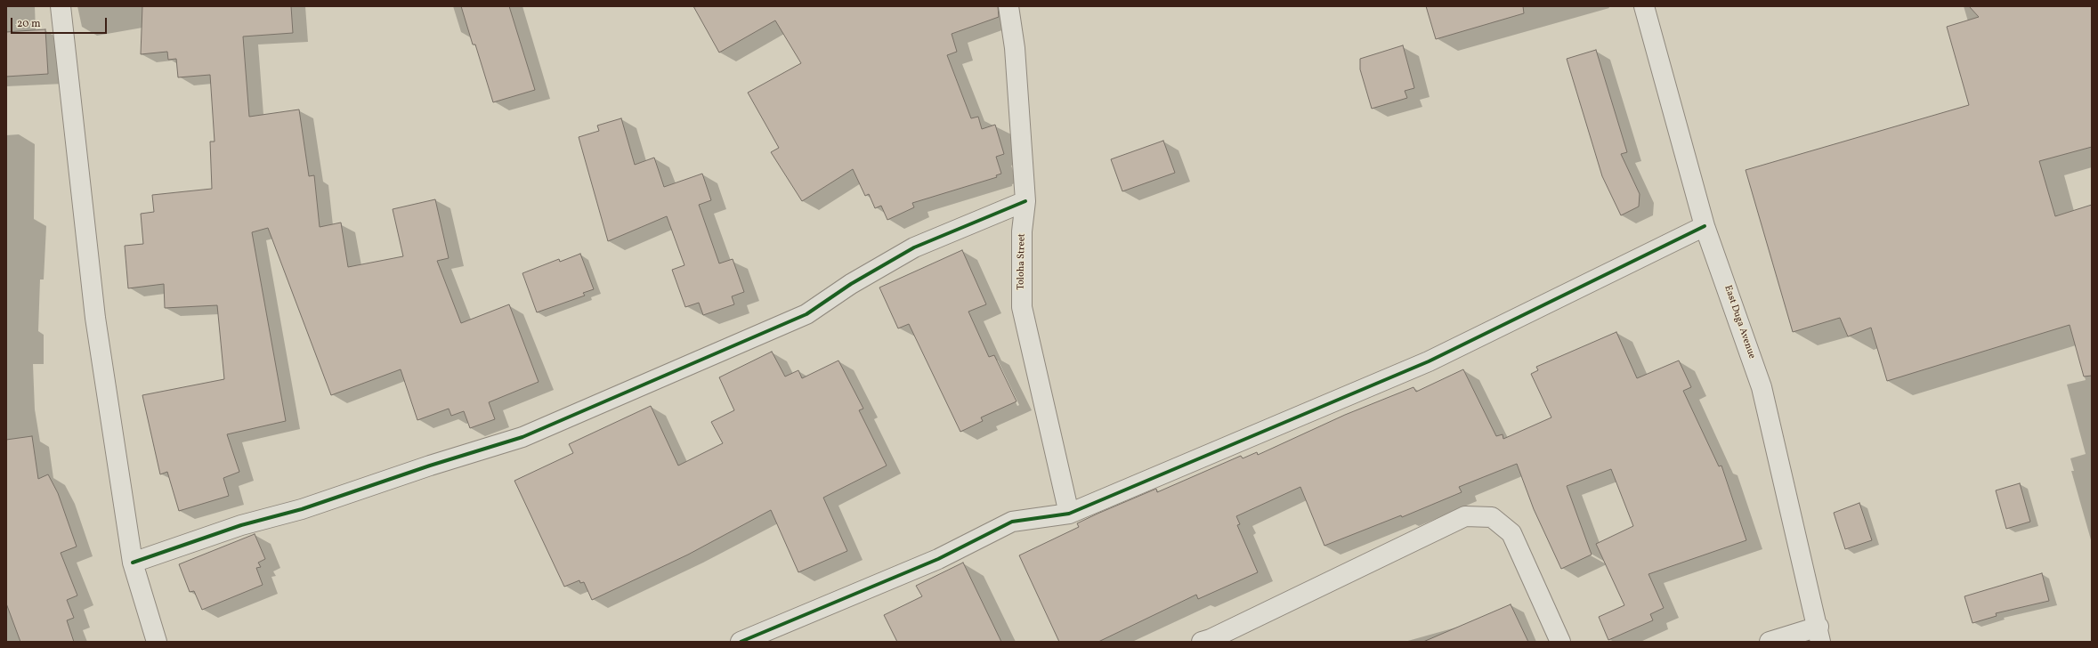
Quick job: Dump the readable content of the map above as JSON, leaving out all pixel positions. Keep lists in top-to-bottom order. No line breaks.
{"streets":{"street":["Toloha Street","East Duga Avenue"]},"scale_bar":"20 m"}
